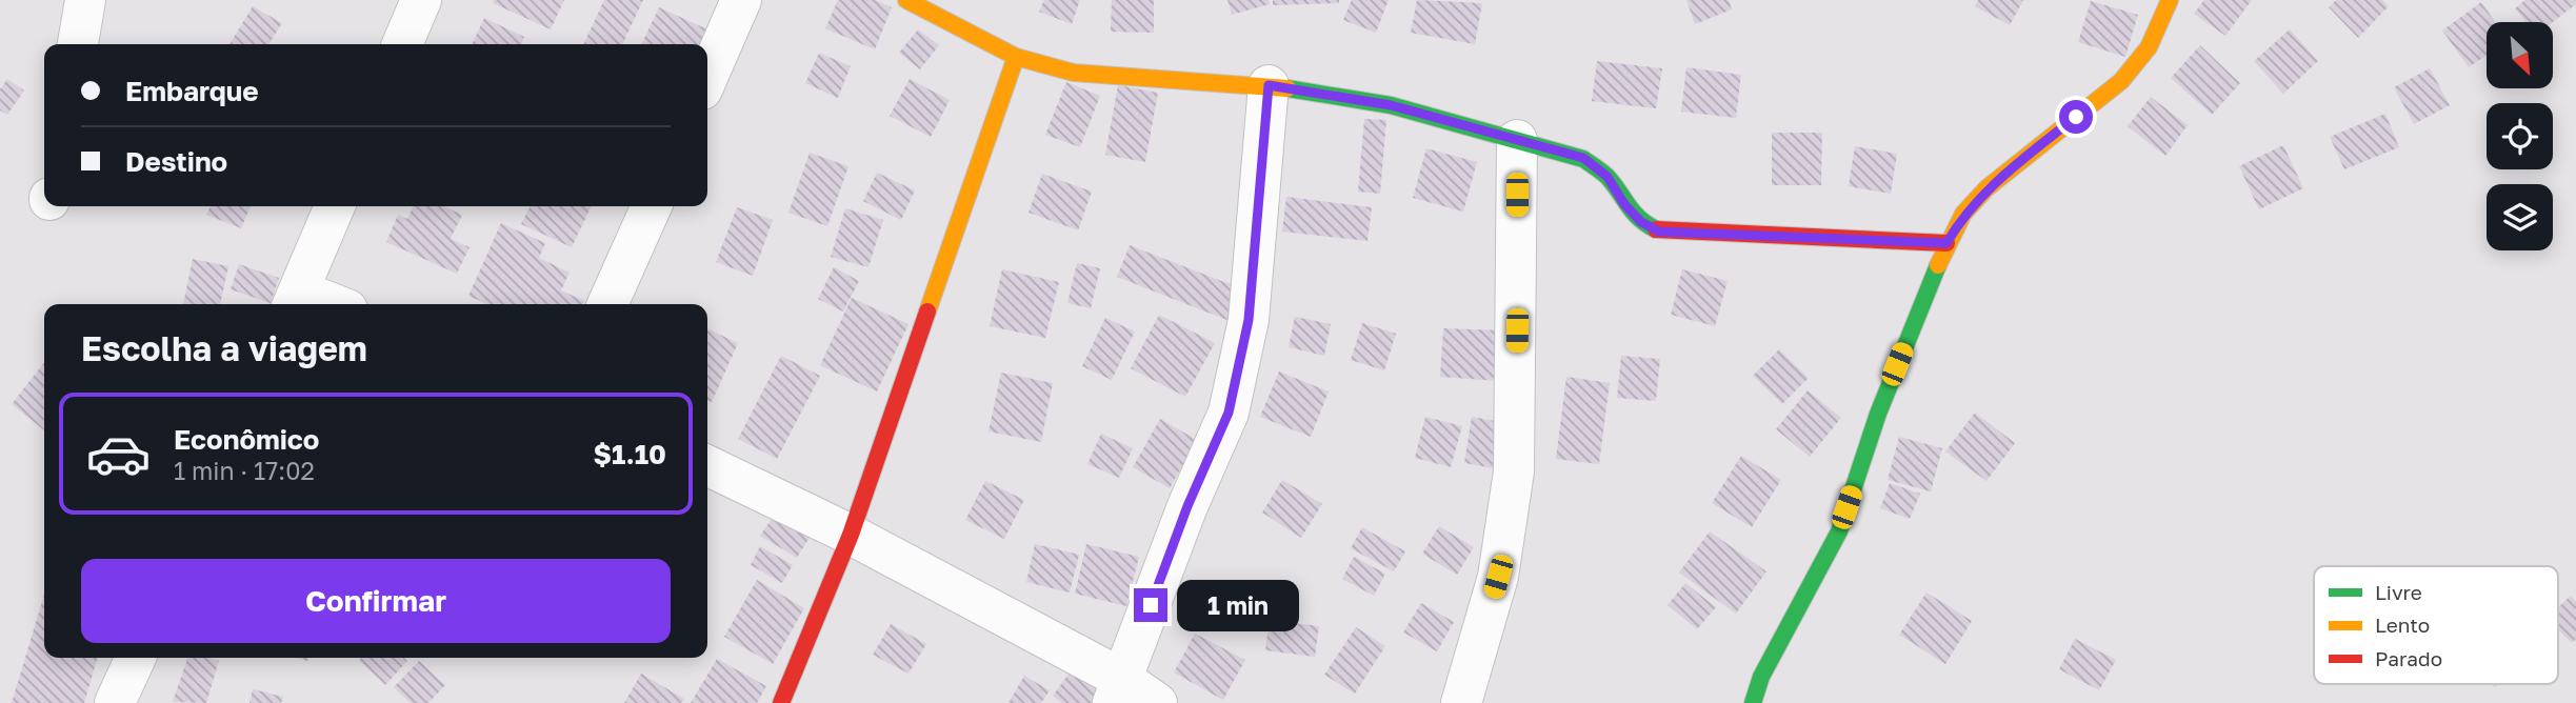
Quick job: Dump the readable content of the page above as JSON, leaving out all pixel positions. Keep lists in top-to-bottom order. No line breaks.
{"legend":["Livre","Lento","Parado"],"north":"bottom right","page":{"banner":["Embarque","Destino"],"heading":"Escolha a viagem","list":[{"name":"Econômico","note":"1 min · 17:02","value":"$1.10"}],"buttons":"Confirmar","bubble":"1 min"}}
